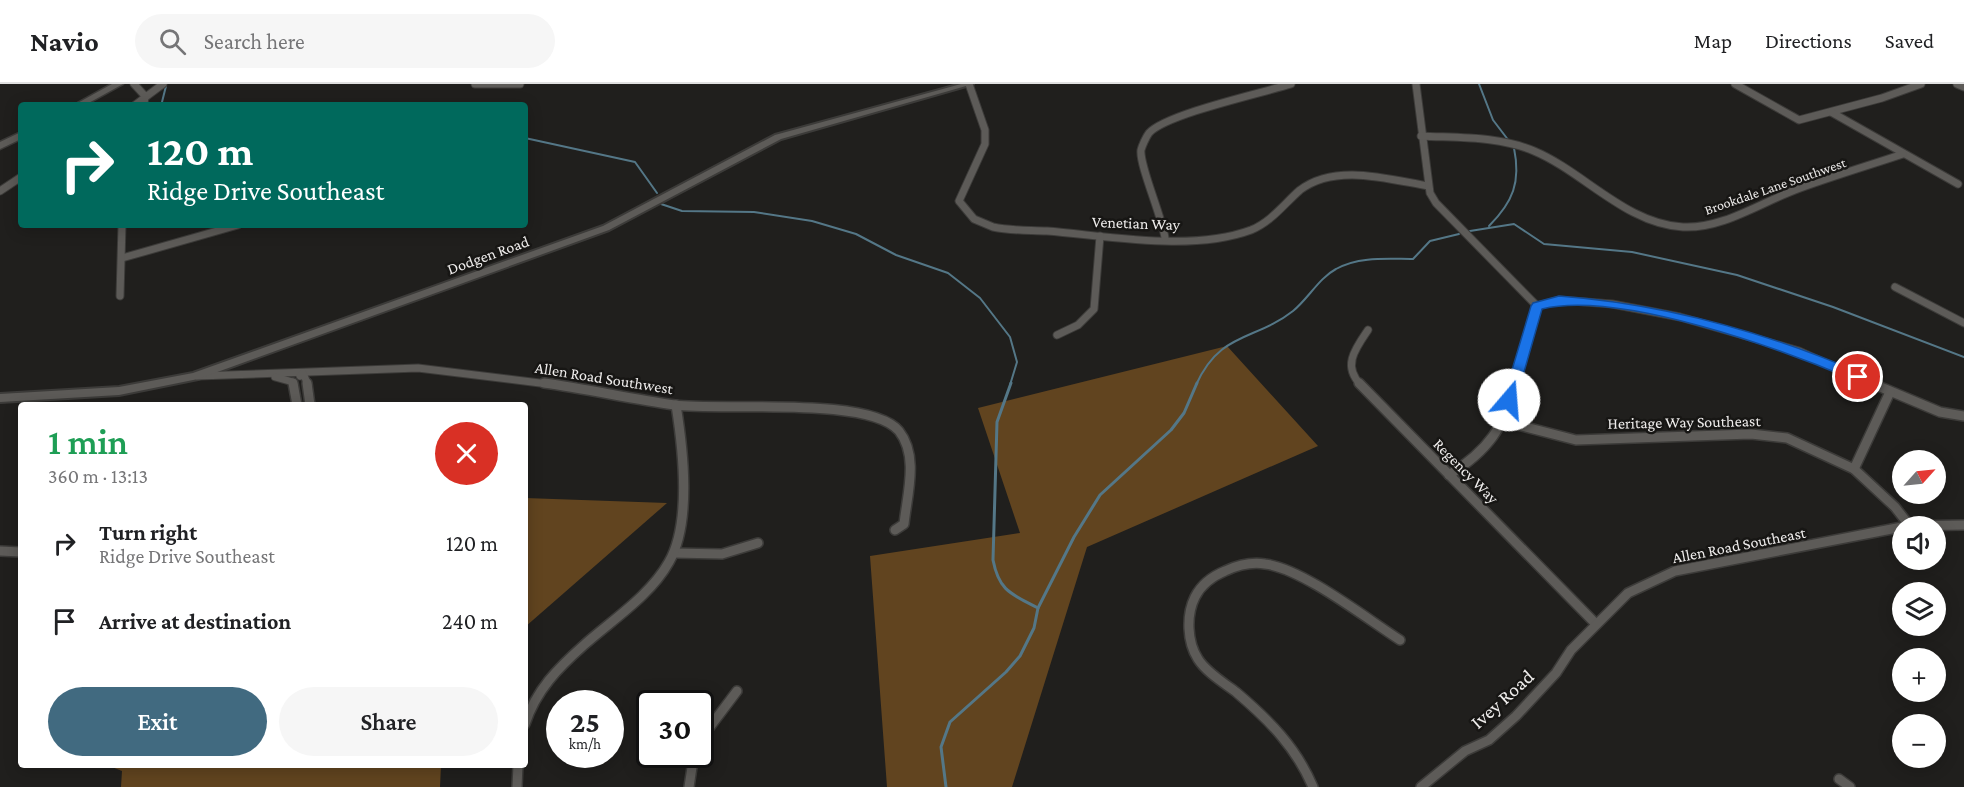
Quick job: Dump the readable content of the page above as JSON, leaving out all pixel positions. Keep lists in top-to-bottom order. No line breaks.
{"streets":{"street":["Brookdale Lane Southwest","Venetian Way","Dodgen Road","Allen Road Southwest","Heritage Way Southeast","Regency Way","Allen Road Southeast","Ivey Road"]},"crossings":[["Venetian Way","Dodgen Road"],["Dodgen Road","Allen Road Southwest"],["Regency Way","Allen Road Southeast"],["Regency Way","Ivey Road"],["Allen Road Southeast","Ivey Road"]],"north":"top right","page":{"header":"Navio","search":"Search here","nav":["Map","Directions","Saved"],"turn":["120 m","Ridge Drive Southeast"],"heading":["1 min","360 m · 13:13"],"map_buttons":["+","−"],"list":[{"name":"Turn right","note":"Ridge Drive Southeast","value":"120 m"},{"name":"Arrive at destination","value":"240 m"}],"buttons":["Exit","Share"],"speed":"25 km/h","limit":"30"}}
